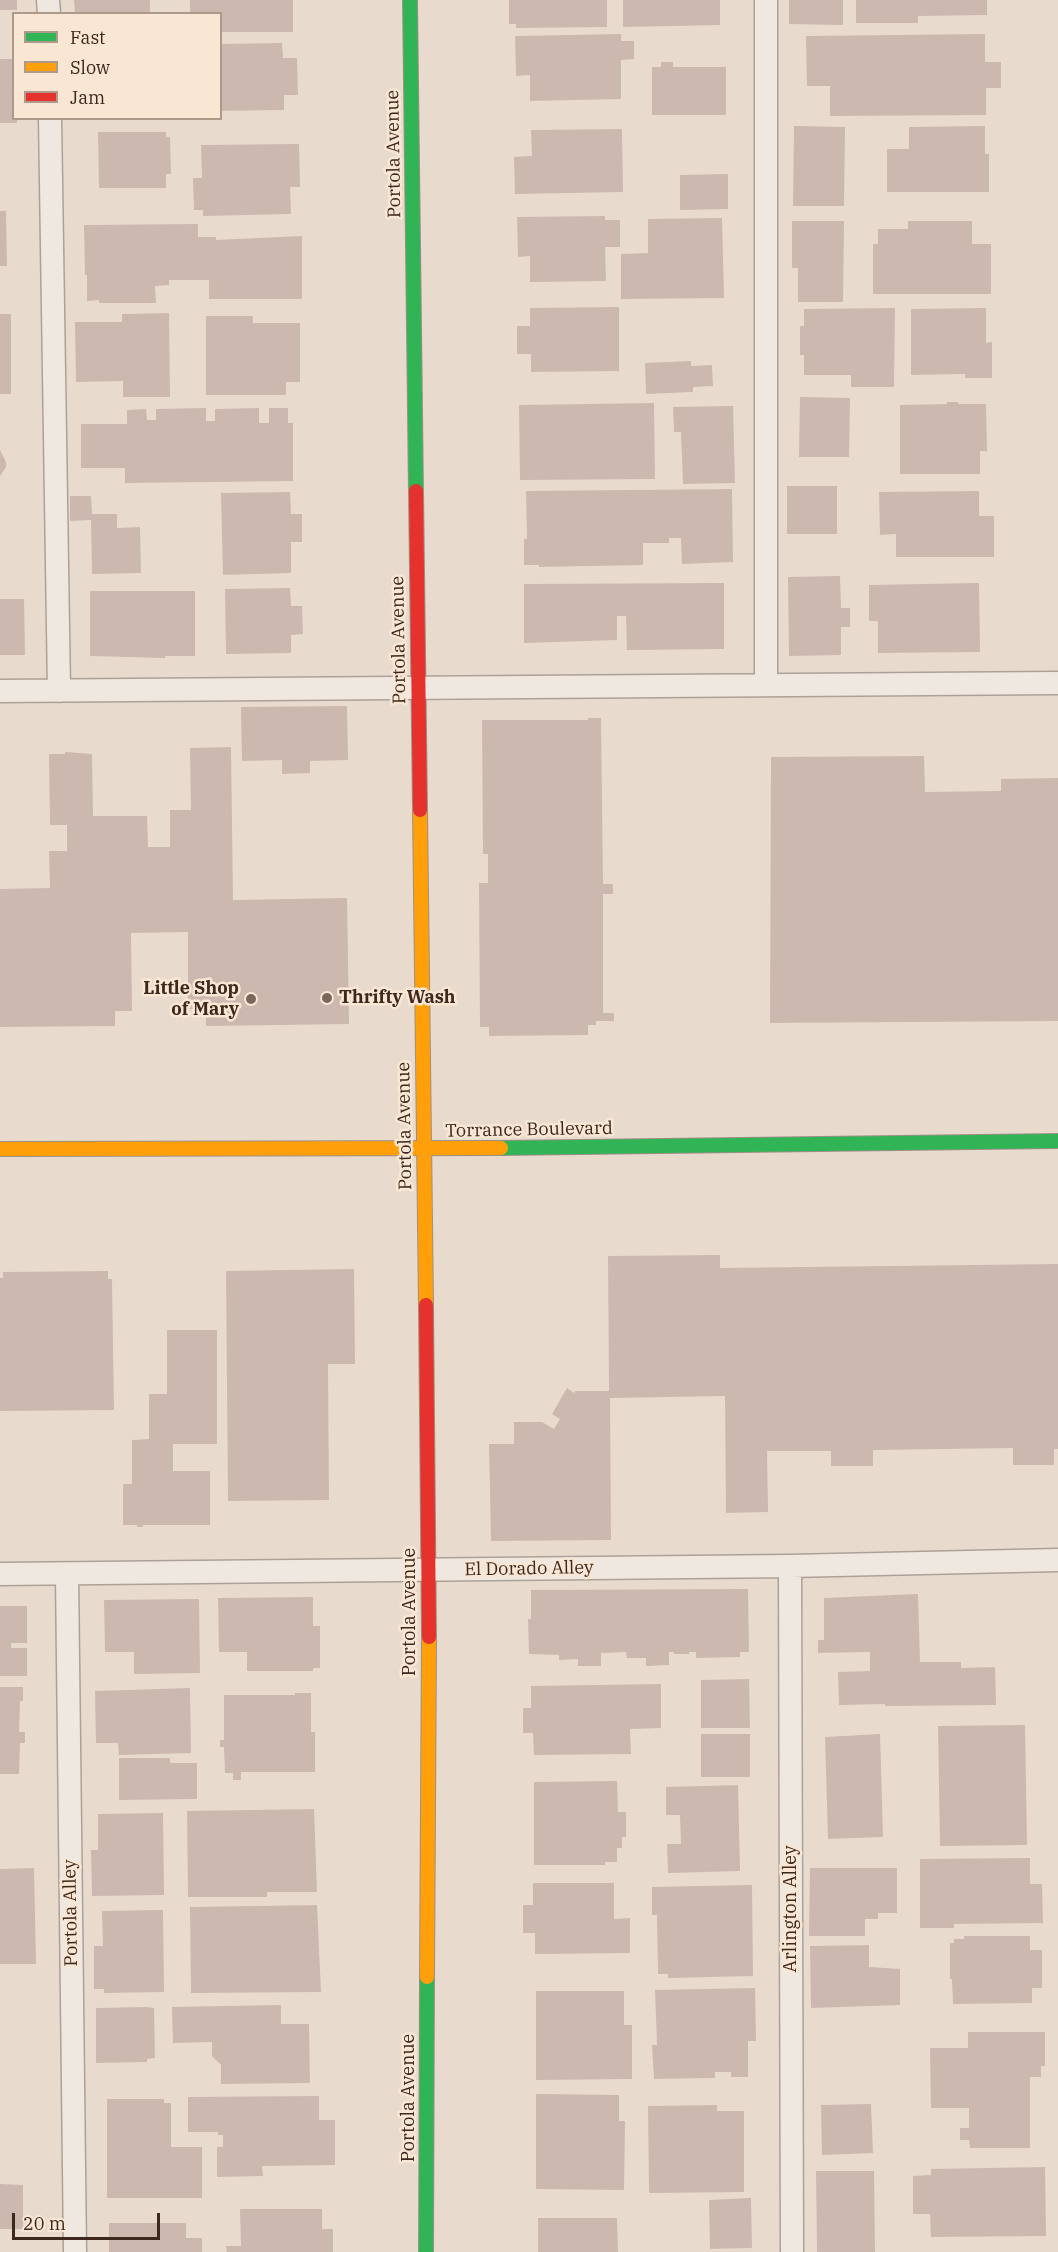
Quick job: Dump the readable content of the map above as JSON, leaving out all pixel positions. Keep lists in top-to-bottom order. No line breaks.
{"streets":{"street":["Portola Avenue","Torrance Boulevard"],"lane":["El Dorado Alley","Arlington Alley","Portola Alley"]},"crossings":[["Portola Avenue","Torrance Boulevard"],["Portola Avenue","El Dorado Alley"],["El Dorado Alley","Arlington Alley"],["El Dorado Alley","Portola Alley"]],"places":["Thrifty Wash","Little Shop of Mary"],"legend":["Fast","Slow","Jam"],"scale_bar":"20 m"}
